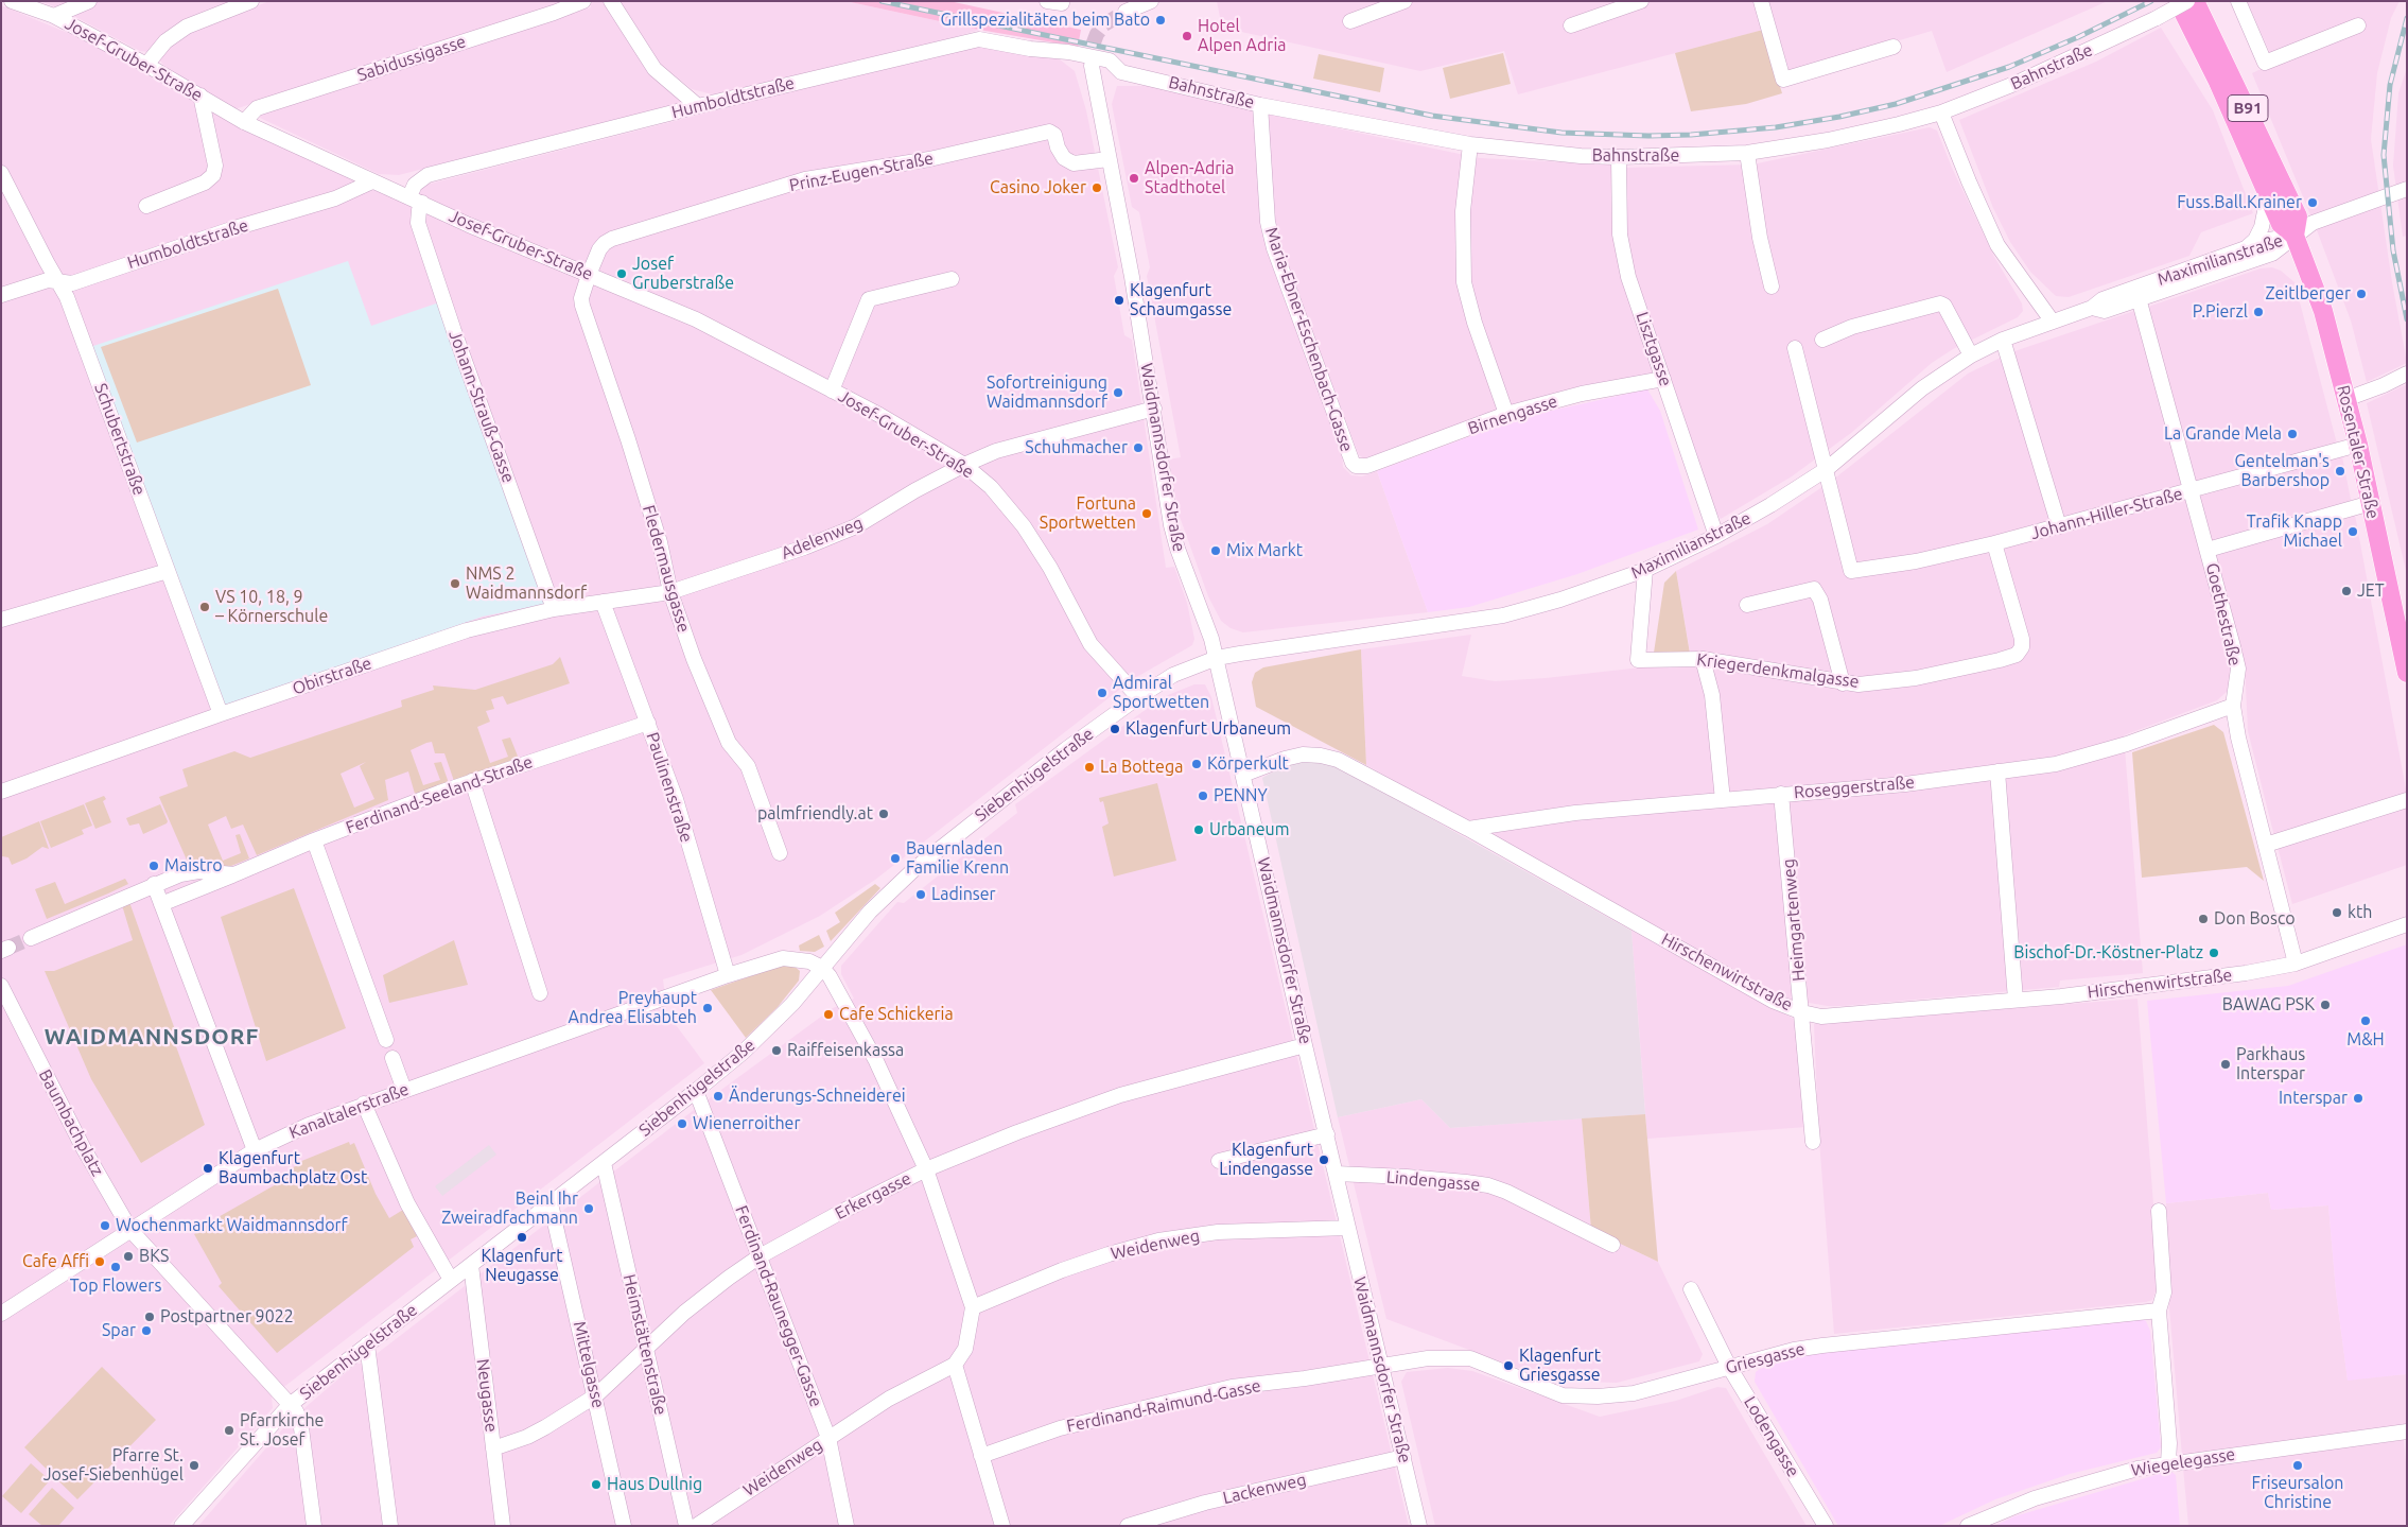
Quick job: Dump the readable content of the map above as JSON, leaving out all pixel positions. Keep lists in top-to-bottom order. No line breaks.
{"streets":{"main road":["B91","Rosentaler Straße"],"street":["Sabidussigasse","Josef-Gruber-Straße","Bahnstraße","Humboldtstraße","Prinz-Eugen-Straße","Maximilianstraße","Maria-Ebner-Eschenbach-Gasse","Lisztgasse","Johann-Strauß-Gasse","Birnengasse","Schubertstraße","Waidmannsdorfer Straße","Johann-Hiller-Straße","Adelenweg","Fledermausgasse","Goethestraße","Kriegerdenkmalgasse","Obirstraße","Siebenhügelstraße","Paulinenstraße","Roseggerstraße","Ferdinand-Seeland-Straße","Heimgartenweg","Hirschenwirtstraße","Kanaltalerstraße","Baumbachplatz","Lindengasse","Erkergasse","Weidenweg","Ferdinand-Raunegger-Gasse","Heimstättenstraße","Griesgasse","Mittelgasse","Neugasse","Ferdinand-Raimund-Gasse","Lodengasse","Wiegelegasse","Lackenweg"]},"crossings":[["Sabidussigasse","Josef-Gruber-Straße"],["Josef-Gruber-Straße","Humboldtstraße"],["Josef-Gruber-Straße","Prinz-Eugen-Straße"],["Josef-Gruber-Straße","Johann-Strauß-Gasse"],["Josef-Gruber-Straße","Adelenweg"],["Josef-Gruber-Straße","Fledermausgasse"],["Josef-Gruber-Straße","Siebenhügelstraße"],["Bahnstraße","Humboldtstraße"],["Bahnstraße","Maria-Ebner-Eschenbach-Gasse"],["Bahnstraße","Lisztgasse"],["Humboldtstraße","Johann-Strauß-Gasse"],["Humboldtstraße","Schubertstraße"],["Prinz-Eugen-Straße","Waidmannsdorfer Straße"],["Prinz-Eugen-Straße","Fledermausgasse"],["Maximilianstraße","Lisztgasse"],["Maximilianstraße","Rosentaler Straße"],["Maximilianstraße","Waidmannsdorfer Straße"],["Maximilianstraße","Johann-Hiller-Straße"],["Maximilianstraße","Goethestraße"],["Maximilianstraße","Kriegerdenkmalgasse"],["Maximilianstraße","Siebenhügelstraße"],["Maria-Ebner-Eschenbach-Gasse","Birnengasse"],["Lisztgasse","Birnengasse"],["Johann-Strauß-Gasse","Obirstraße"],["Schubertstraße","Obirstraße"],["Rosentaler Straße","Johann-Hiller-Straße"],["Waidmannsdorfer Straße","Adelenweg"],["Waidmannsdorfer Straße","Siebenhügelstraße"],["Waidmannsdorfer Straße","Hirschenwirtstraße"],["Waidmannsdorfer Straße","Lindengasse"],["Waidmannsdorfer Straße","Erkergasse"],["Waidmannsdorfer Straße","Weidenweg"],["Waidmannsdorfer Straße","Griesgasse"],["Waidmannsdorfer Straße","Ferdinand-Raimund-Gasse"],["Waidmannsdorfer Straße","Lackenweg"],["Johann-Hiller-Straße","Goethestraße"],["Johann-Hiller-Straße","Kriegerdenkmalgasse"],["Adelenweg","Fledermausgasse"],["Adelenweg","Obirstraße"],["Fledermausgasse","Obirstraße"],["Goethestraße","Roseggerstraße"],["Goethestraße","Hirschenwirtstraße"],["Obirstraße","Paulinenstraße"],["Siebenhügelstraße","Kanaltalerstraße"],["Siebenhügelstraße","Baumbachplatz"],["Siebenhügelstraße","Ferdinand-Raunegger-Gasse"],["Siebenhügelstraße","Heimstättenstraße"],["Siebenhügelstraße","Mittelgasse"],["Siebenhügelstraße","Neugasse"],["Paulinenstraße","Ferdinand-Seeland-Straße"],["Paulinenstraße","Kanaltalerstraße"],["Roseggerstraße","Heimgartenweg"],["Roseggerstraße","Hirschenwirtstraße"],["Heimgartenweg","Hirschenwirtstraße"],["Kanaltalerstraße","Baumbachplatz"],["Erkergasse","Ferdinand-Raunegger-Gasse"],["Erkergasse","Heimstättenstraße"],["Erkergasse","Mittelgasse"],["Erkergasse","Neugasse"],["Weidenweg","Ferdinand-Raunegger-Gasse"],["Griesgasse","Ferdinand-Raimund-Gasse"],["Griesgasse","Lodengasse"]],"districts":["WAIDMANNSDORF"],"places":["Grillspezialitäten beim Bato","Hotel Alpen Adria","Alpen-Adria Stadthotel","Casino Joker","Fuss.Ball.Krainer","Josef Gruberstraße","Zeitlberger","Klagenfurt Schaumgasse","P.Pierzl","Sofortreinigung Waidmannsdorf","La Grande Mela","Schuhmacher","Gentelman's Barbershop","Fortuna Sportwetten","Trafik Knapp Michael","Mix Markt","NMS 2 Waidmannsdorf","JET","VS 10, 18, 9 – Körnerschule","Admiral Sportwetten","Klagenfurt Urbaneum","Körperkult","La Bottega","PENNY","palmfriendly.at","Urbaneum","Bauernladen Familie Krenn","Maistro","Ladinser","kth","Don Bosco","Bischof-Dr.-Köstner-Platz","BAWAG PSK","Preyhaupt Andrea Elisabteh","Cafe Schickeria","M&H","Raiffeisenkassa","Parkhaus Interspar","Änderungs-Schneiderei","Interspar","Wienerroither","Klagenfurt Lindengasse","Klagenfurt Baumbachplatz Ost","Beinl Ihr Zweiradfachmann","Wochenmarkt Waidmannsdorf","Klagenfurt Neugasse","BKS","Cafe Affi","Top Flowers","Postpartner 9022","Spar","Klagenfurt Griesgasse","Pfarrkirche St. Josef","Pfarre St. Josef-Siebenhügel","Friseursalon Christine","Haus Dullnig"]}
